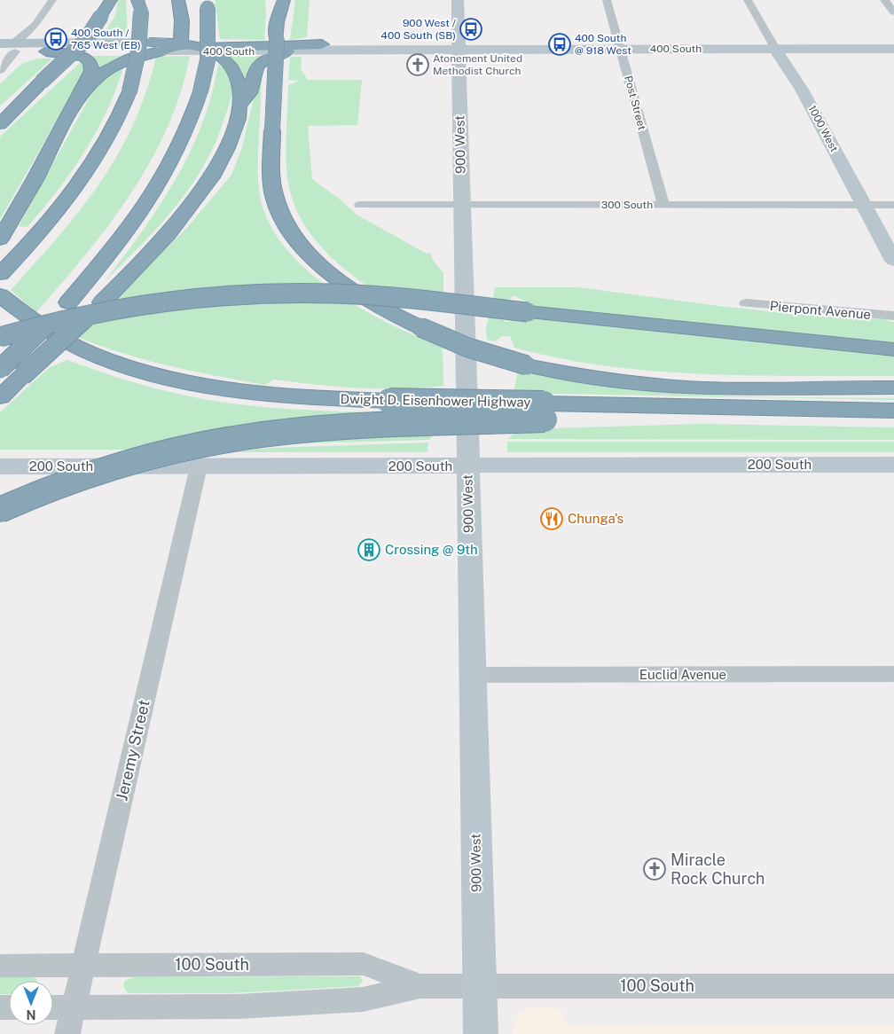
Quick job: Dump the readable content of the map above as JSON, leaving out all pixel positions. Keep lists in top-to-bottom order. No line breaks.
{"streets":{"highway":["Dwight D. Eisenhower Highway"],"main road":["400 South","1000 West","900 West","200 South"],"street":["Post Street","300 South","Pierpont Avenue","Euclid Avenue","Jeremy Street","100 South"]},"crossings":[["400 South","Post Street"],["400 South","1000 West"],["400 South","900 West"],["Post Street","300 South"],["1000 West","300 South"],["900 West","300 South"],["900 West","200 South"],["900 West","Euclid Avenue"],["900 West","100 South"],["200 South","Jeremy Street"],["Jeremy Street","100 South"]],"places":{"bus stop":["900 West / 400 South (SB)","400 South / 765 West (EB)","400 South @ 918 West"],"church":["Atonement United Methodist Church","Miracle Rock Church"],"restaurant":["Chunga's"],"building":["Crossing @ 9th"]},"north":"bottom"}
